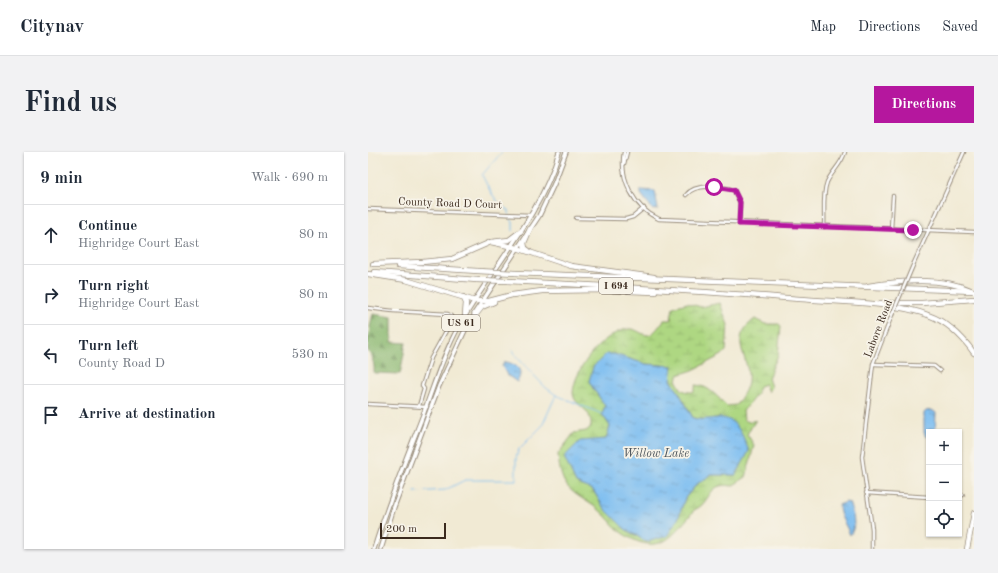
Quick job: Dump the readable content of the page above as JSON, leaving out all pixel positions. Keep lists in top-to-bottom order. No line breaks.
{"streets":{"highway":["I 694"],"main road":["US 61"],"street":["County Road D Court","Labore Road"]},"crossings":[["County Road D Court","US 61"]],"water":["Willow Lake"],"scale_bar":"200 m","page":{"header":"Citynav","nav":["Map","Directions","Saved"],"buttons":"Directions","title":"Find us","heading":["9 min","Walk · 690 m"],"list":[["Continue","Highridge Court East","80 m"],["Turn right","Highridge Court East","80 m"],["Turn left","County Road D","530 m"],"Arrive at destination"],"map_buttons":["+","−"],"scale":"200 m"}}
